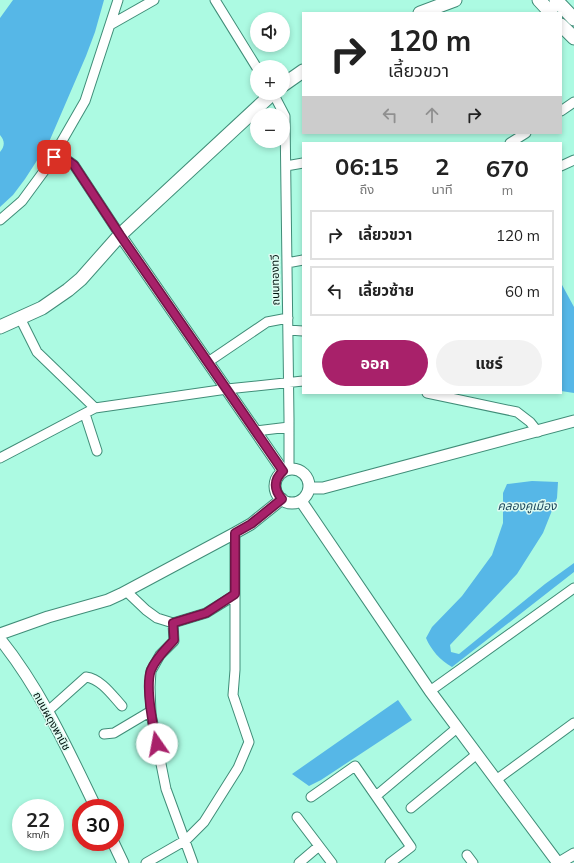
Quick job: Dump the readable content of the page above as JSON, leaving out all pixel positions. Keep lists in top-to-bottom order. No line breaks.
{"streets":{"street":["ถนนทองทวี","ถนนผดุงพานิช"]},"water":["คลองคูเมือง"],"page":{"map_buttons":["+","−"],"turn":["120 m","เลี้ยวขวา"],"eta":["06:15","ถึง","2","นาที","670","m"],"list":[{"name":"เลี้ยวขวา","value":"120 m"},{"name":"เลี้ยวซ้าย","value":"60 m"}],"buttons":["ออก","แชร์"],"speed":"22 km/h","limit":"30"}}
